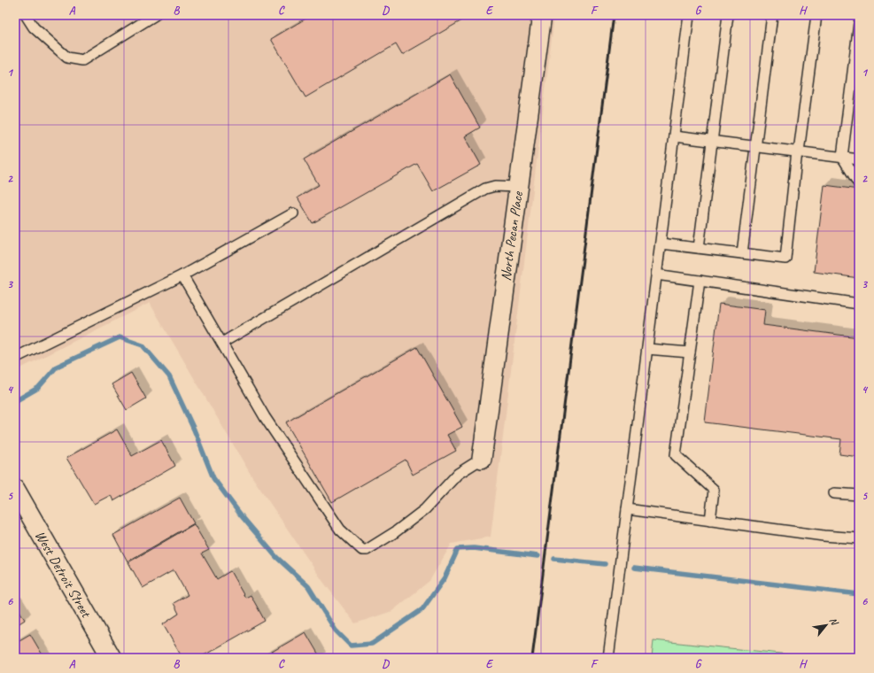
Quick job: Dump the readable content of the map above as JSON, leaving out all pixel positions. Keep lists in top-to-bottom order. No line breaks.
{"streets":{"street":["North Pecan Place","West Detroit Street"]},"north":"top right","grid":{"columns":["A","B","C","D","E","F","G","H"],"rows":["1","2","3","4","5","6"]}}
